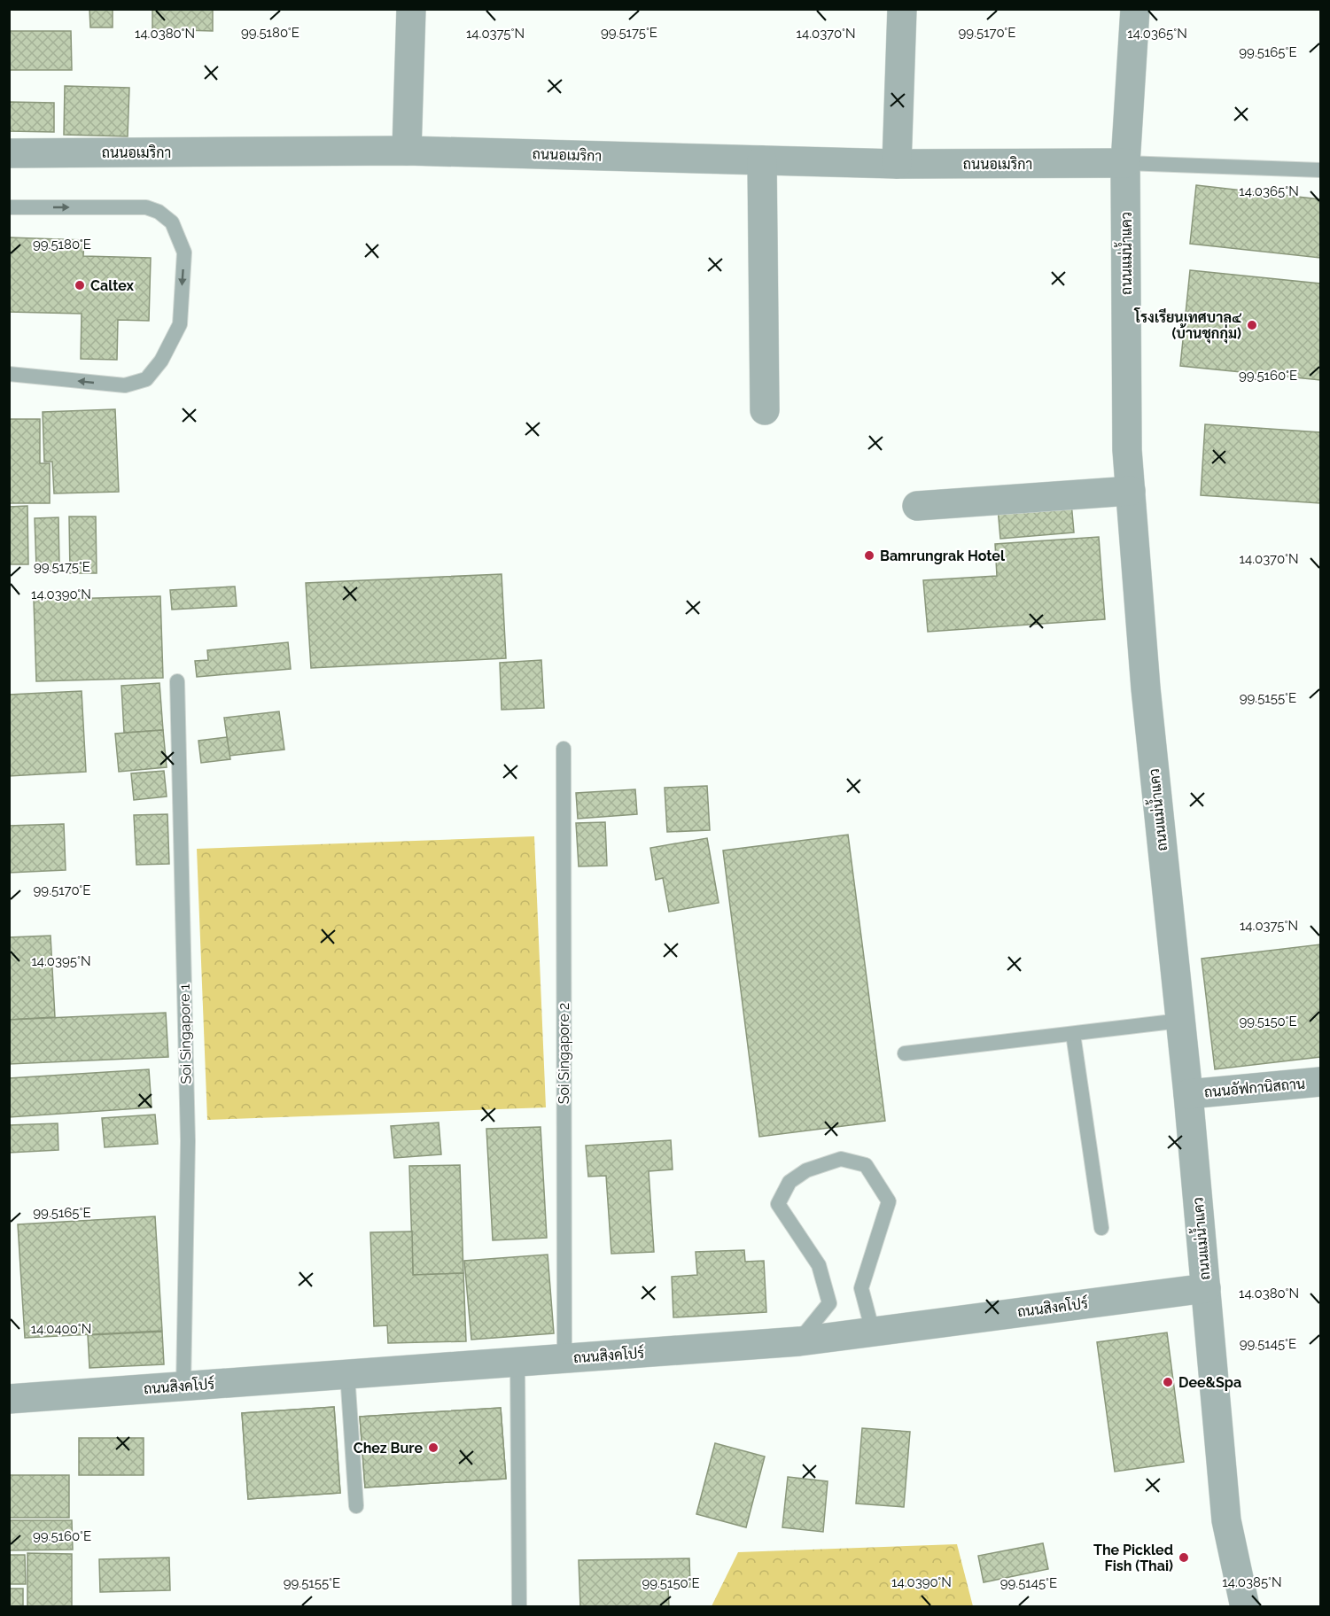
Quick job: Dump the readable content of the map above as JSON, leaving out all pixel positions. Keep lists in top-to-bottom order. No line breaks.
{"streets":{"street":["ถนนอเมริกา","ถนนแม่น้ำแคว","ถนนอัฟกานิสถาน","ถนนสิงคโปร์"],"lane":["Soi Singapore 1","Soi Singapore 2"]},"crossings":[["ถนนอเมริกา","ถนนแม่น้ำแคว"],["ถนนแม่น้ำแคว","ถนนอัฟกานิสถาน"],["ถนนแม่น้ำแคว","ถนนสิงคโปร์"],["Soi Singapore 1","ถนนสิงคโปร์"],["Soi Singapore 2","ถนนสิงคโปร์"]],"places":["Caltex","โรงเรียนเทศบาล๔ (บ้านชุกกุ่ม)","Bamrungrak Hotel","Dee&Spa","Chez Bure","The Pickled Fish (Thai)"],"coordinates":["99.5180°E","99.5175°E","99.5170°E","14.0370°N","14.0380°N","14.0375°N","14.0365°N","99.5165°E","99.5160°E","14.0390°N","99.5155°E","14.0395°N","99.5150°E","14.0400°N","99.5145°E","14.0385°N"]}
